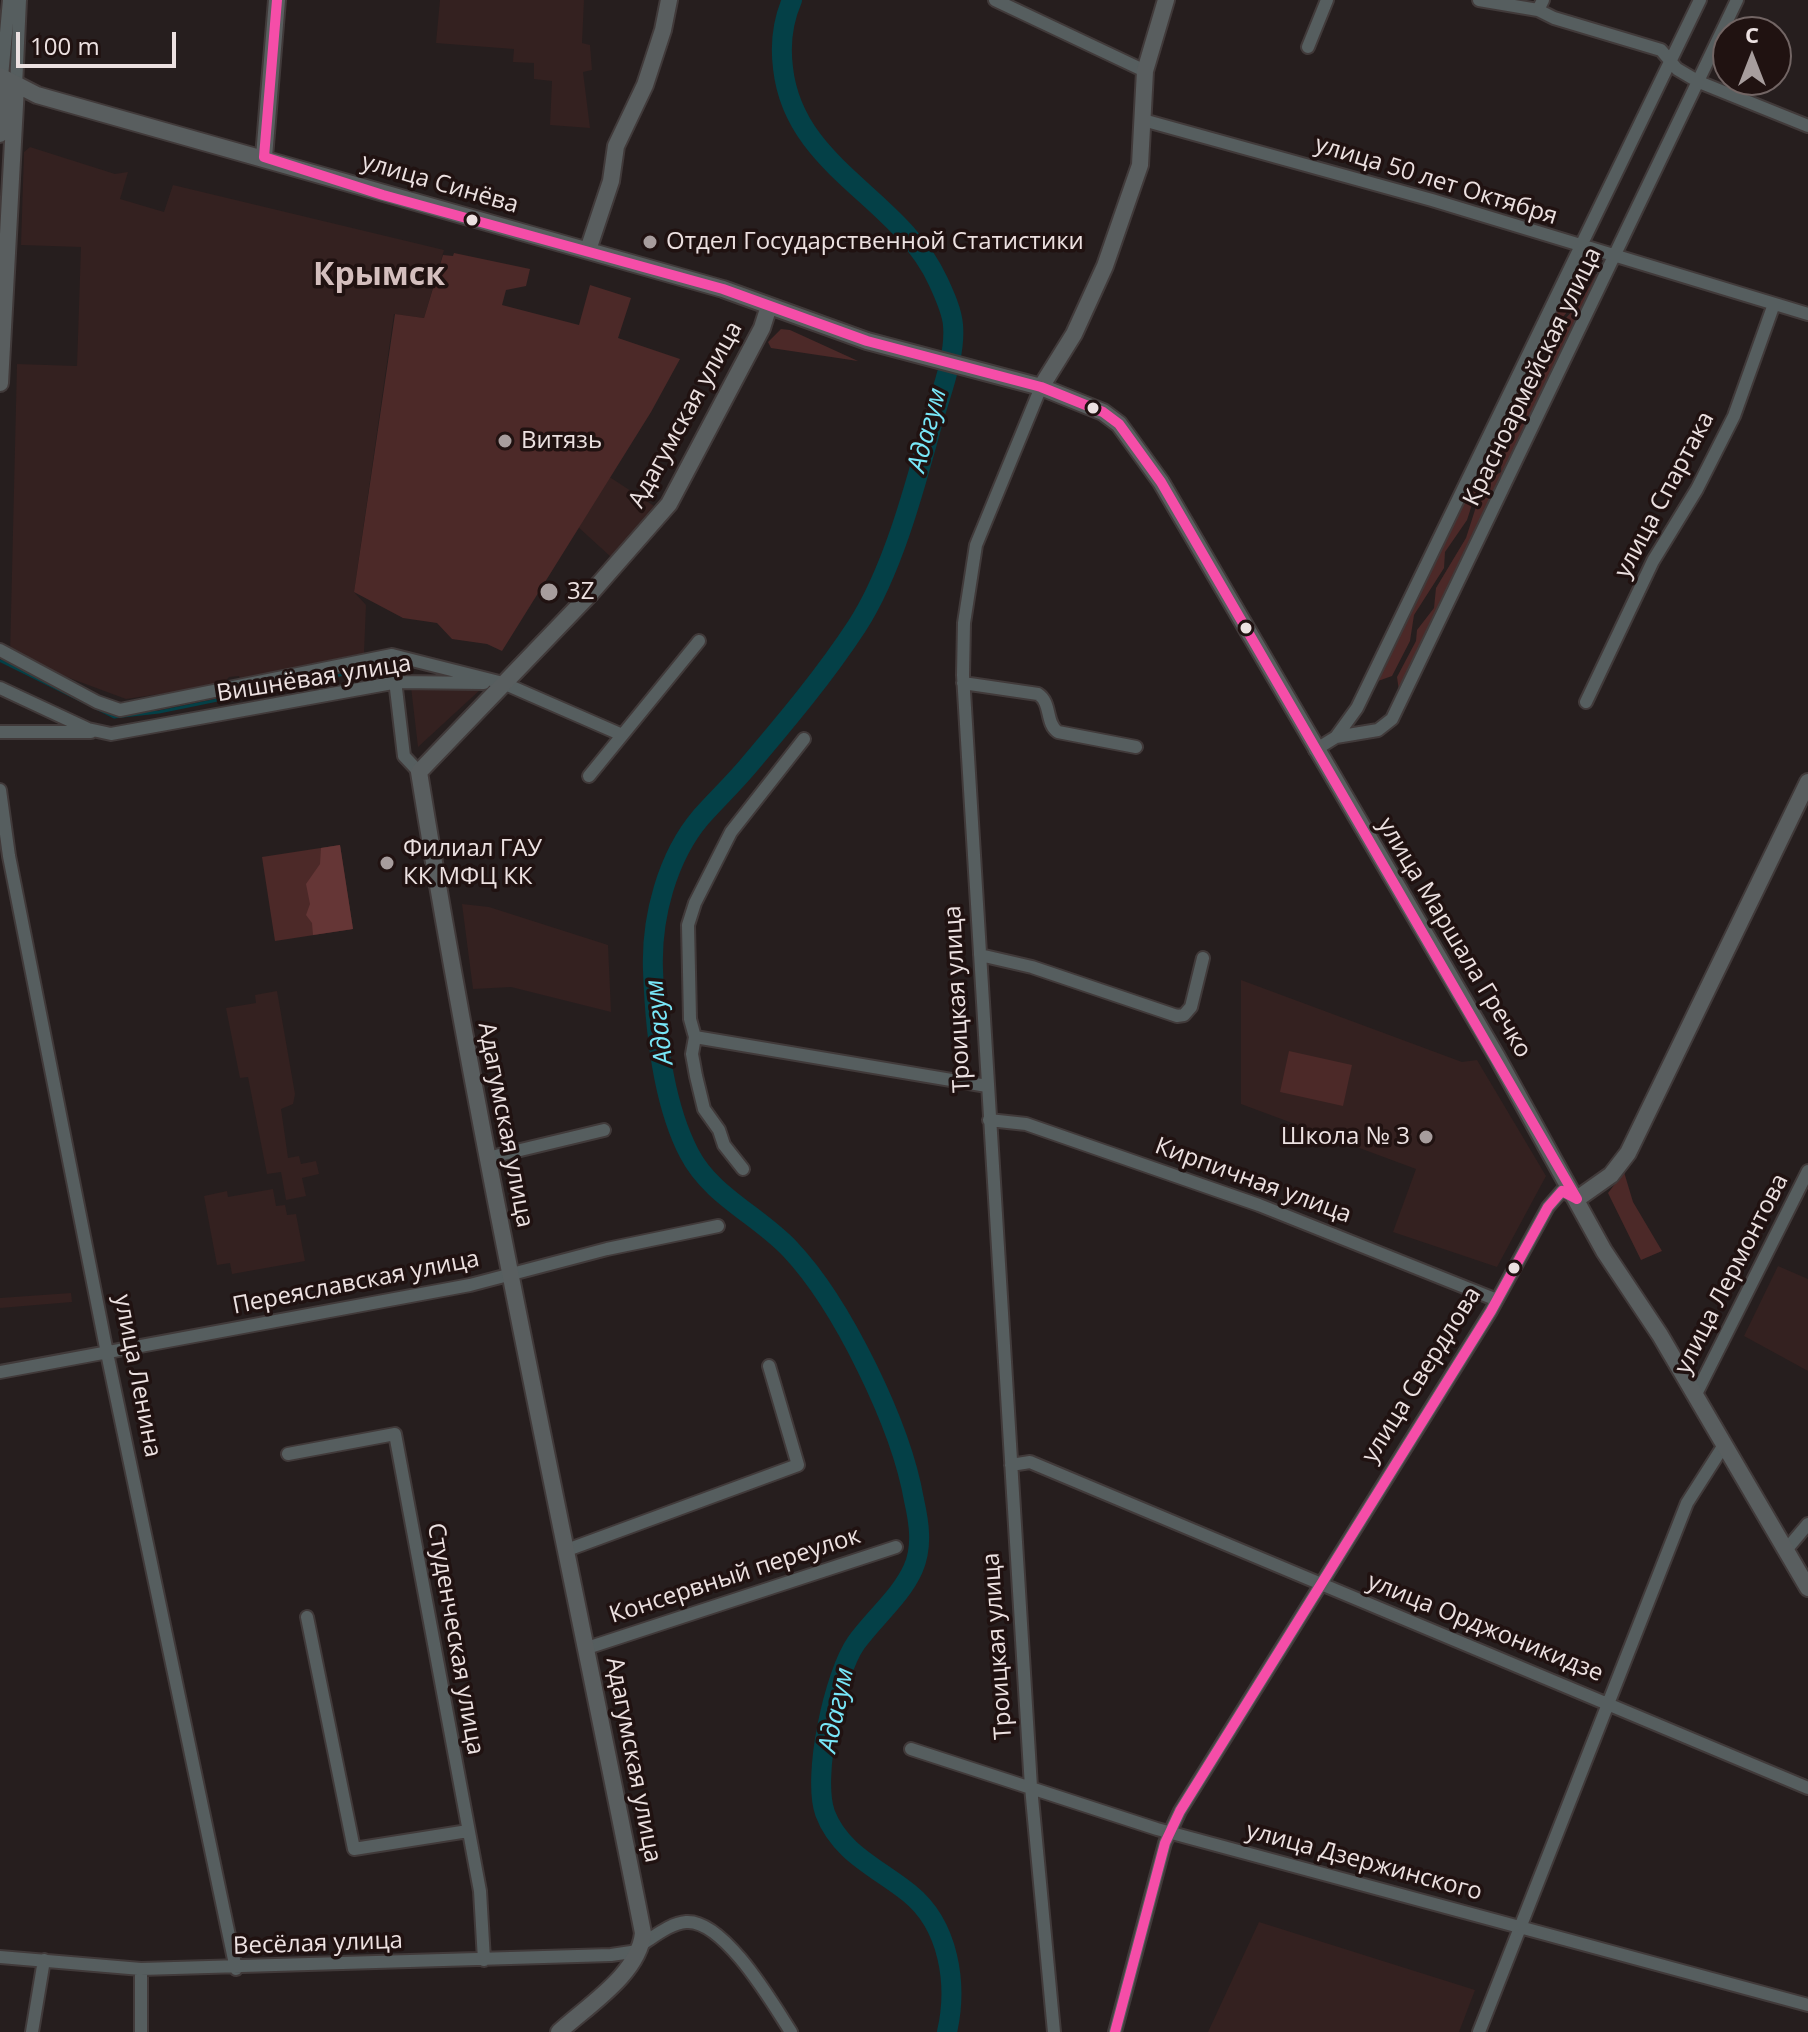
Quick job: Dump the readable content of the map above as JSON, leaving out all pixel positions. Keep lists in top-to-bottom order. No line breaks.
{"streets":{"main road":["улица Синёва","Адагумская улица","улица Маршала Гречко","Троицкая улица","улица Свердлова"],"street":["улица 50 лет Октября","Красноармейская улица","улица Спартака","Вишнёвая улица","Кирпичная улица","улица Лермонтова","Переяславская улица","улица Ленина","Консервный переулок","улица Орджоникидзе","Студенческая улица","улица Дзержинского","Весёлая улица"]},"crossings":[["улица 50 лет Октября","Красноармейская улица"],["улица 50 лет Октября","улица Спартака"],["улица 50 лет Октября","Троицкая улица"],["улица Синёва","Адагумская улица"],["улица Синёва","улица Маршала Гречко"],["Красноармейская улица","улица Маршала Гречко"],["Адагумская улица","Вишнёвая улица"],["Адагумская улица","Переяславская улица"],["Адагумская улица","Консервный переулок"],["Адагумская улица","Весёлая улица"],["улица Маршала Гречко","Троицкая улица"],["улица Маршала Гречко","улица Лермонтова"],["улица Маршала Гречко","улица Свердлова"],["Троицкая улица","Кирпичная улица"],["Троицкая улица","улица Орджоникидзе"],["Троицкая улица","улица Дзержинского"],["Кирпичная улица","улица Свердлова"],["Переяславская улица","улица Ленина"],["улица Свердлова","улица Орджоникидзе"],["улица Свердлова","улица Дзержинского"],["улица Ленина","Весёлая улица"],["Студенческая улица","Весёлая улица"]],"districts":["Крымск"],"water":["Адагум"],"places":["Отдел Государственной Статистики","Витязь","3Z","Филиал ГАУ КК МФЦ КК","Школа № 3"],"scale_bar":"100 m","north":"top"}
